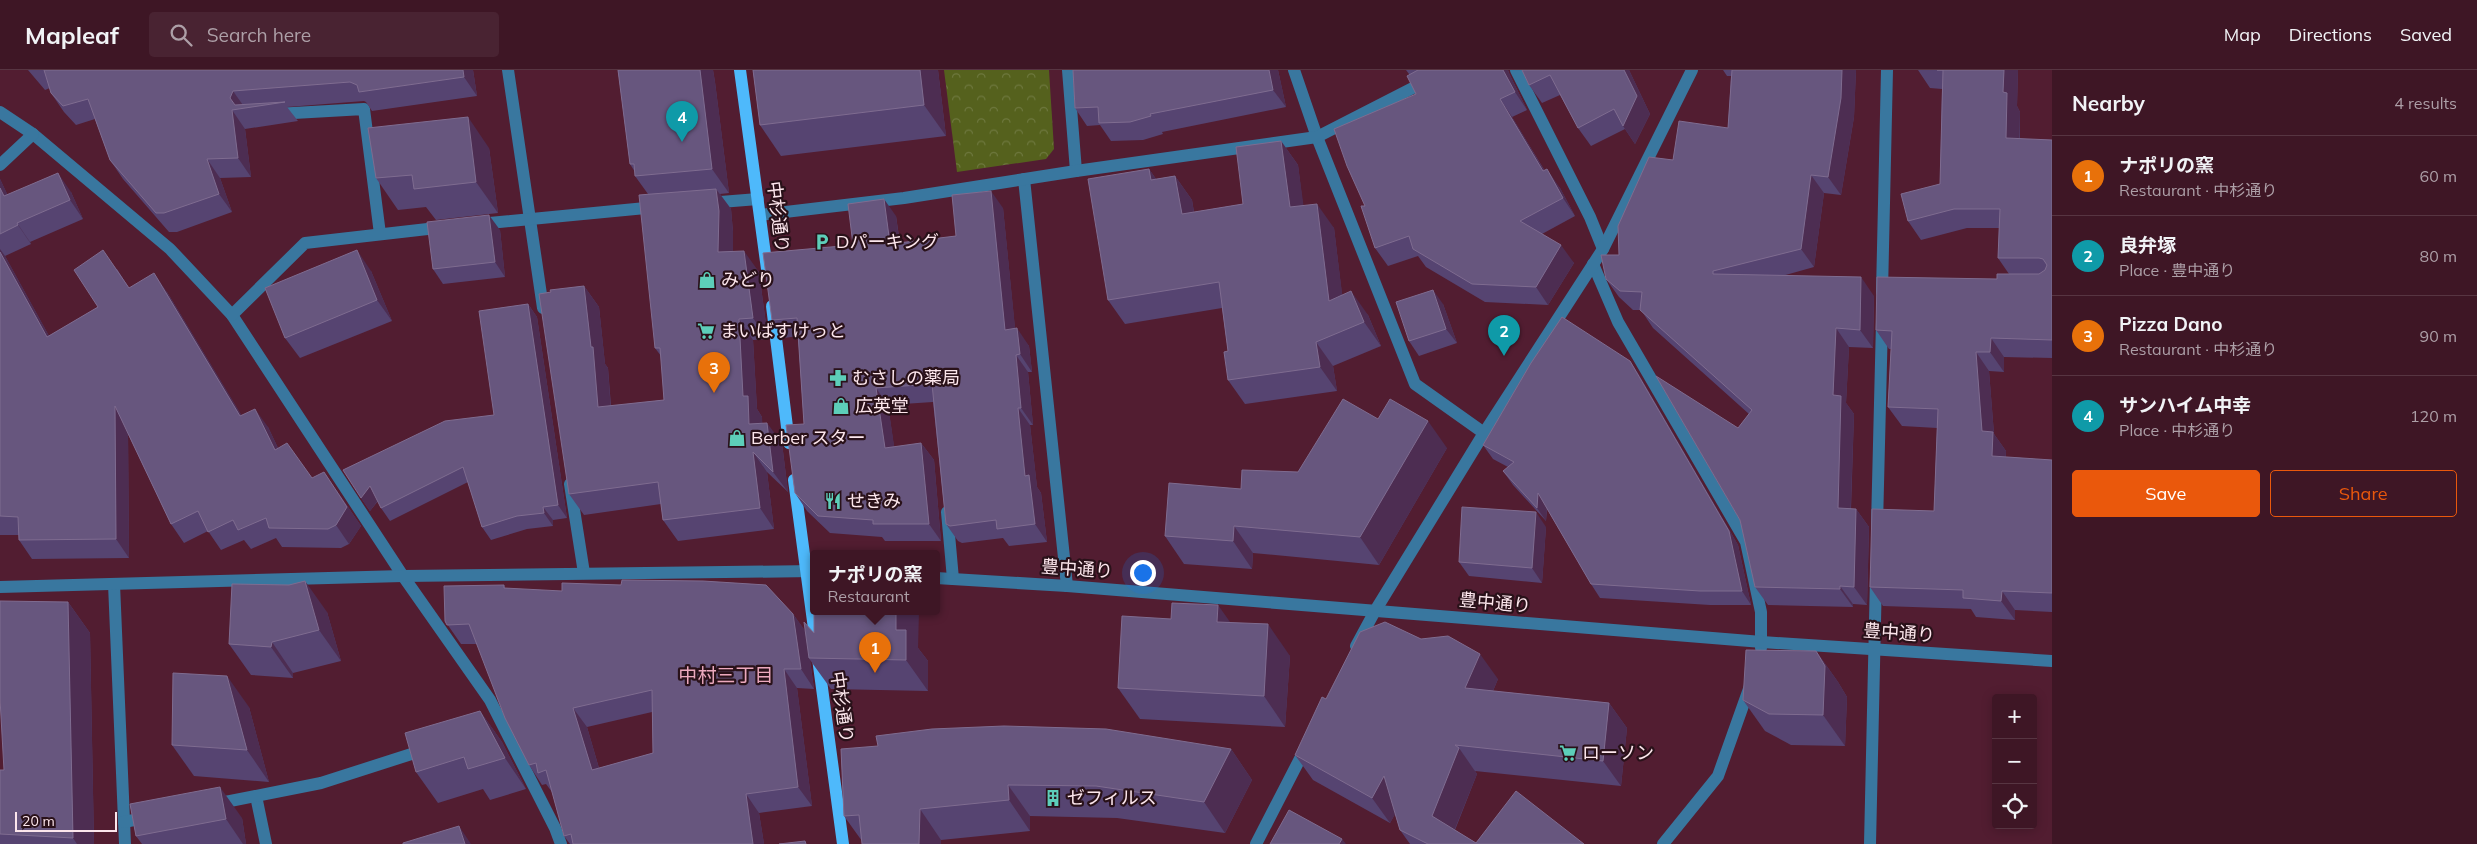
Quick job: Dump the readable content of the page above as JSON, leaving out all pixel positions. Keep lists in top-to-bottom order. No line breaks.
{"streets":{"main road":["中杉通り"],"street":["豊中通り"]},"districts":["中村三丁目"],"places":{"parking":["Dパーキング"],"shop":["みどり","広英堂","Berber スター"],"supermarket":["まいばすけっと","ローソン"],"pharmacy":["むさしの薬局"],"restaurant":["せきみ"],"building":["ゼフィルス"]},"scale_bar":"20 m","page":{"header":"Mapleaf","search":"Search here","nav":["Map","Directions","Saved"],"heading":["Nearby","4 results"],"pins":["4","2","3","1"],"list":[{"mark":"1","name":"ナポリの窯","note":"Restaurant · 中杉通り","value":"60 m"},{"mark":"2","name":"良弁塚","note":"Place · 豊中通り","value":"80 m"},{"mark":"3","name":"Pizza Dano","note":"Restaurant · 中杉通り","value":"90 m"},{"mark":"4","name":"サンハイム中幸","note":"Place · 中杉通り","value":"120 m"}],"buttons":["Save","Share"],"popup":["ナポリの窯","Restaurant"],"map_buttons":["+","−"],"scale":"20 m"}}
